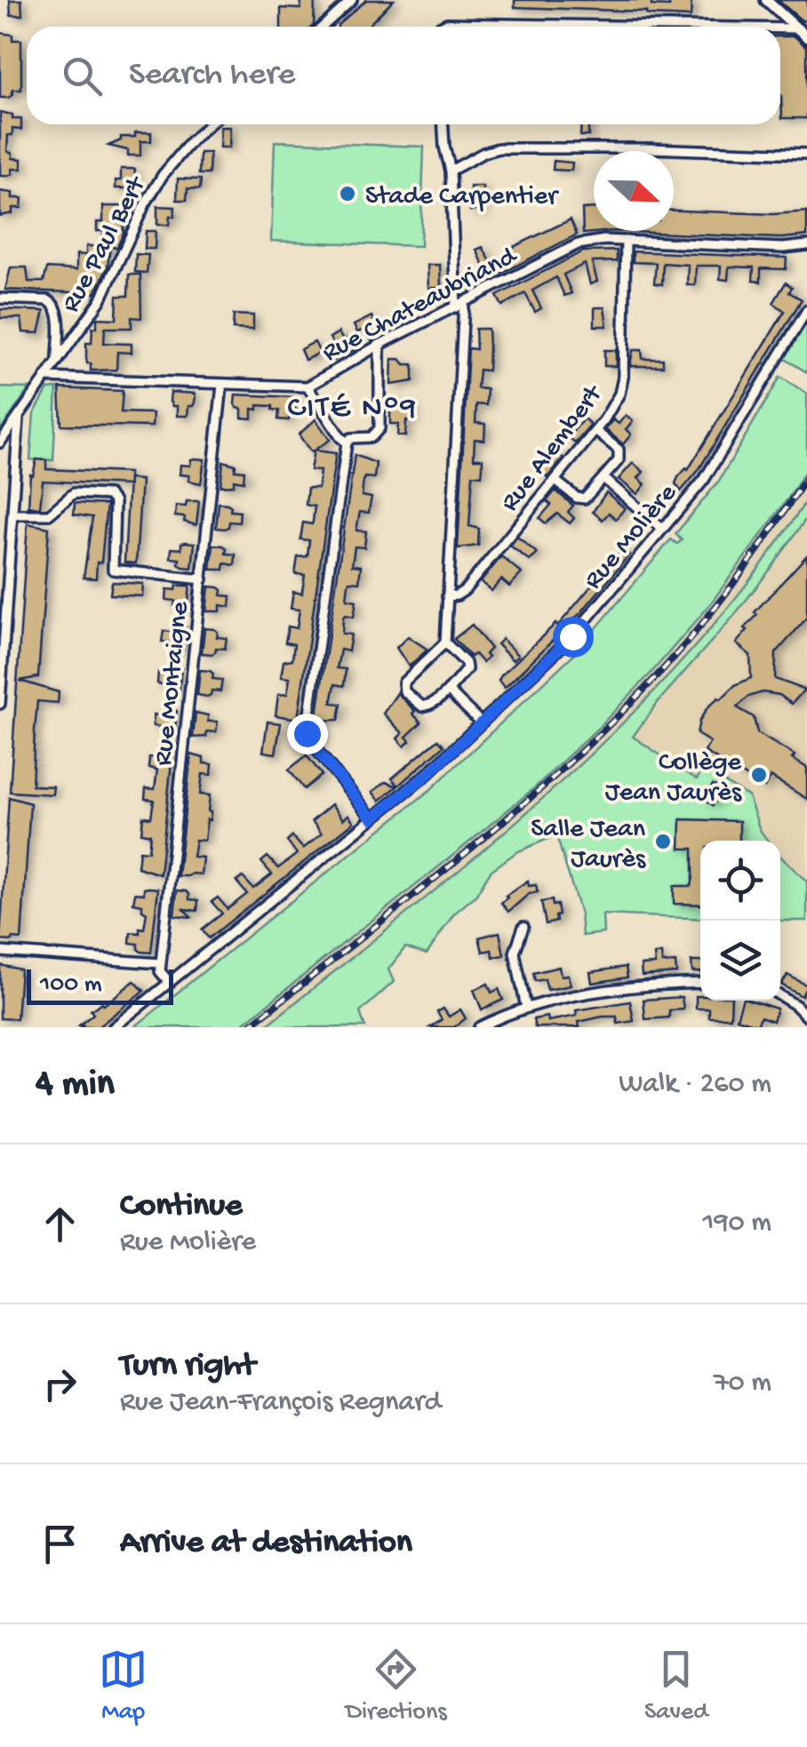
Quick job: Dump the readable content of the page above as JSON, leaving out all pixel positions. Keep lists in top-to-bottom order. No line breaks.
{"streets":{"street":["Rue Paul Bert","Rue Chateaubriand","Rue Alembert","Rue Molière","Rue Montaigne"]},"crossings":[["Rue Paul Bert","Rue Chateaubriand"],["Rue Chateaubriand","Rue Alembert"],["Rue Chateaubriand","Rue Montaigne"]],"districts":["CITÉ N°9"],"places":["Stade Carpentier","Collège Jean Jaurès","Salle Jean Jaurès"],"scale_bar":"100 m","north":"right","page":{"search":"Search here","scale":"100 m","heading":["4 min","Walk · 260 m"],"list":[["Continue","Rue Molière","190 m"],["Turn right","Rue Jean-François Regnard","70 m"],"Arrive at destination"],"nav":["Map","Directions","Saved"]}}
